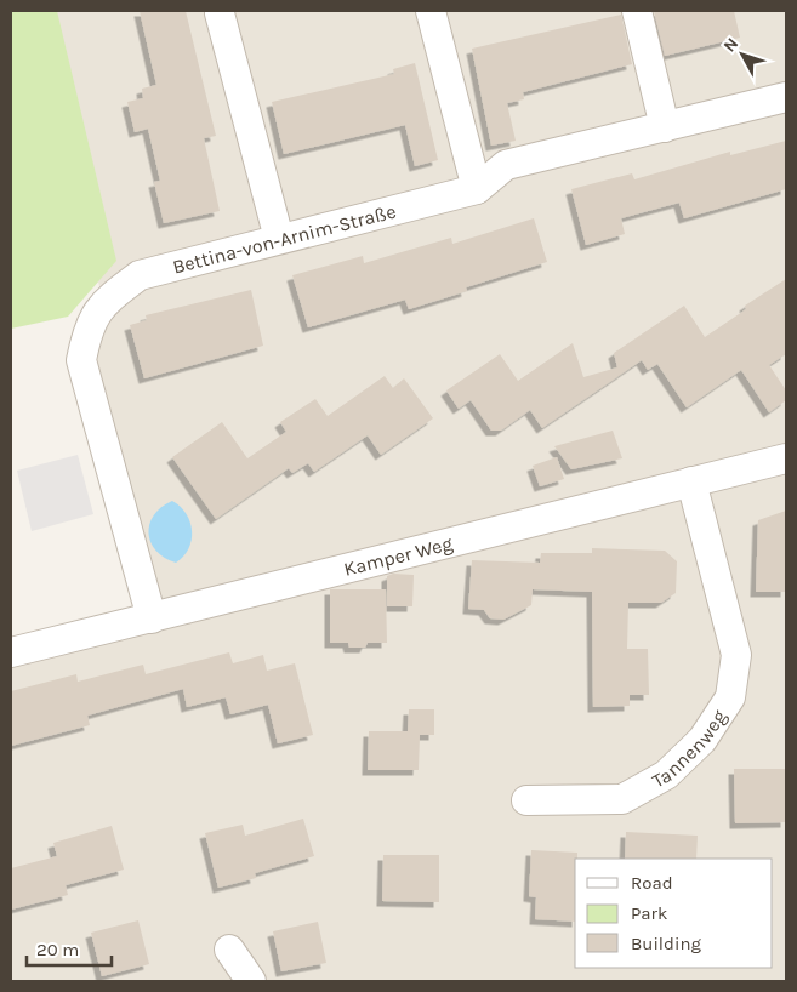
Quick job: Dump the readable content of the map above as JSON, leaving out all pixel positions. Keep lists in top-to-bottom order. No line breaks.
{"streets":{"street":["Bettina-von-Arnim-Straße","Kamper Weg","Tannenweg"]},"crossings":[["Bettina-von-Arnim-Straße","Kamper Weg"],["Kamper Weg","Tannenweg"]],"legend":["Road","Park","Building"],"scale_bar":"20 m","north":"top left"}
